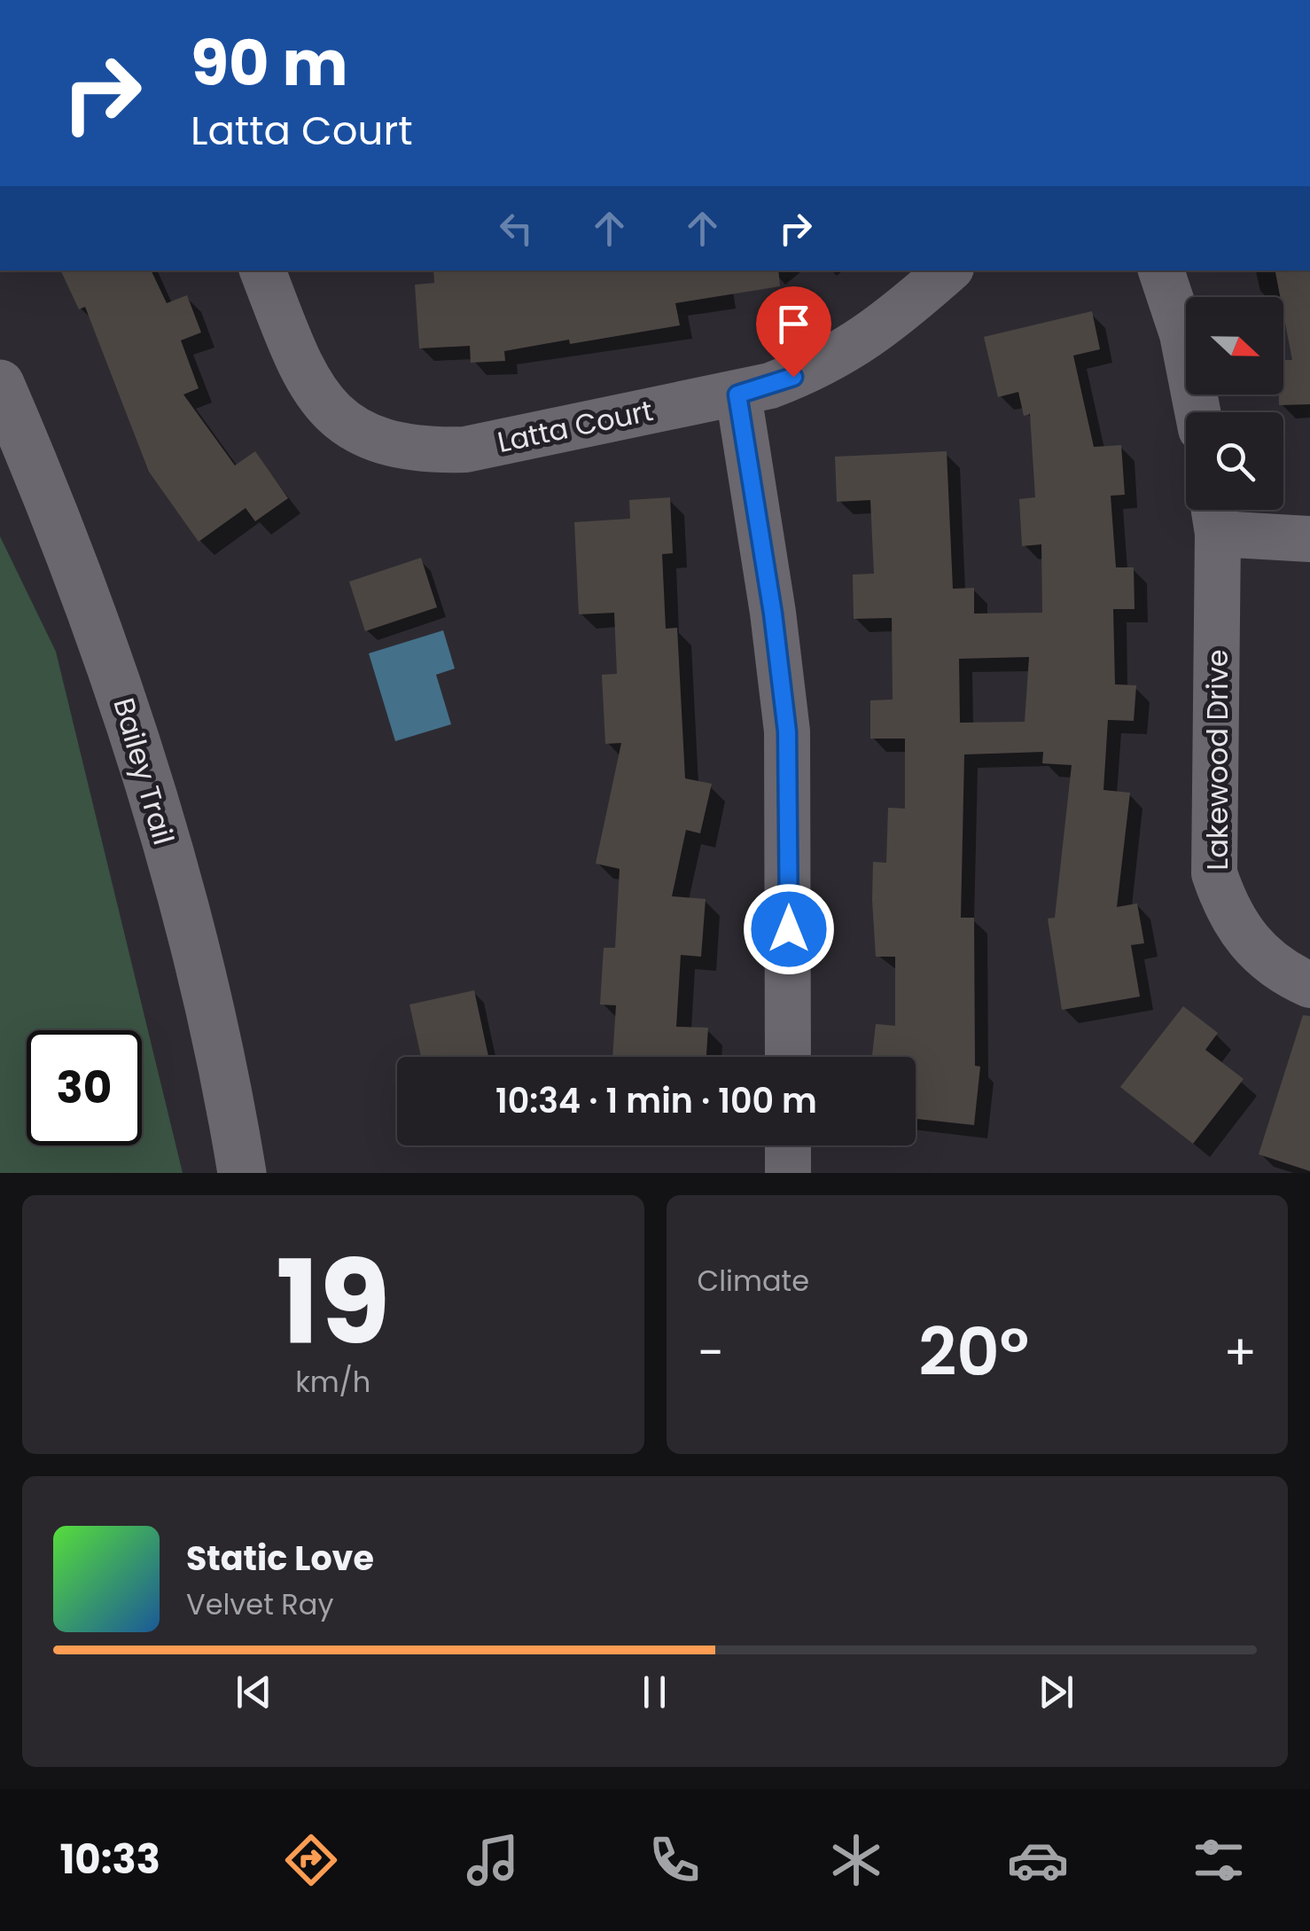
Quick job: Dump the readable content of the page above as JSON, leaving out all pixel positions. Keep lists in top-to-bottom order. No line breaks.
{"streets":{"street":["Latta Court","Lakewood Drive","Bailey Trail"]},"north":"right","page":{"turn":["90 m","Latta Court"],"limit":"30","trip":"10:34 · 1 min · 100 m","tile":[["19","km/h"],"Climate"],"heat":["−","20°","+"],"song":["Static Love","Velvet Ray"],"tabs":"10:33"}}
